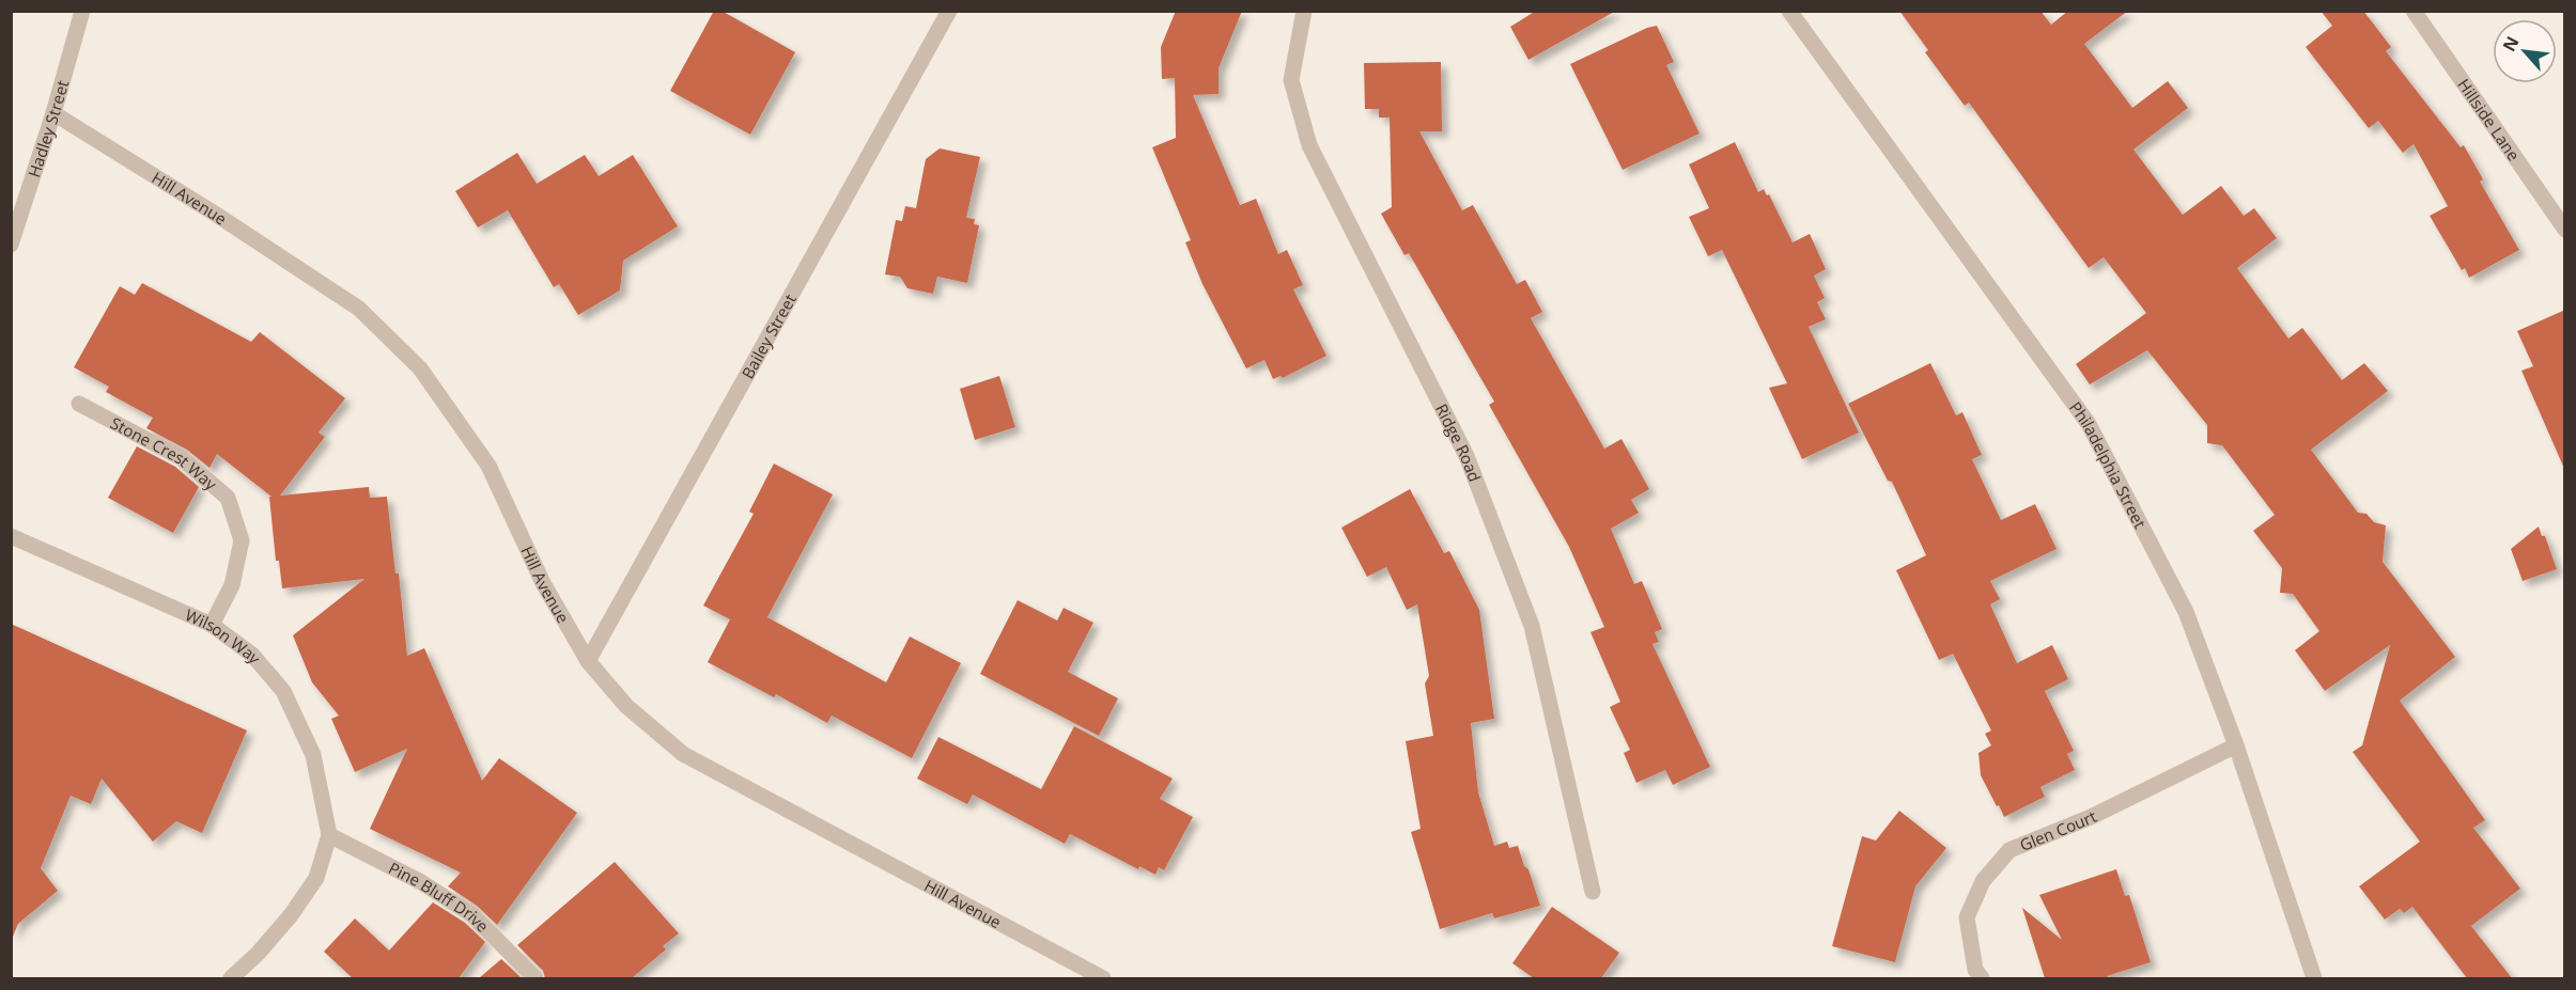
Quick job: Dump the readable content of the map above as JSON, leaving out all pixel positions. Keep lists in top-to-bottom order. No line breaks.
{"streets":{"street":["Hillside Lane","Hadley Street","Hill Avenue","Bailey Street","Ridge Road","Stone Crest Way","Philadelphia Street","Wilson Way","Glen Court","Pine Bluff Drive"]},"crossings":[["Hadley Street","Hill Avenue"],["Hill Avenue","Bailey Street"],["Stone Crest Way","Wilson Way"],["Philadelphia Street","Glen Court"],["Wilson Way","Pine Bluff Drive"]],"north":"top left"}
